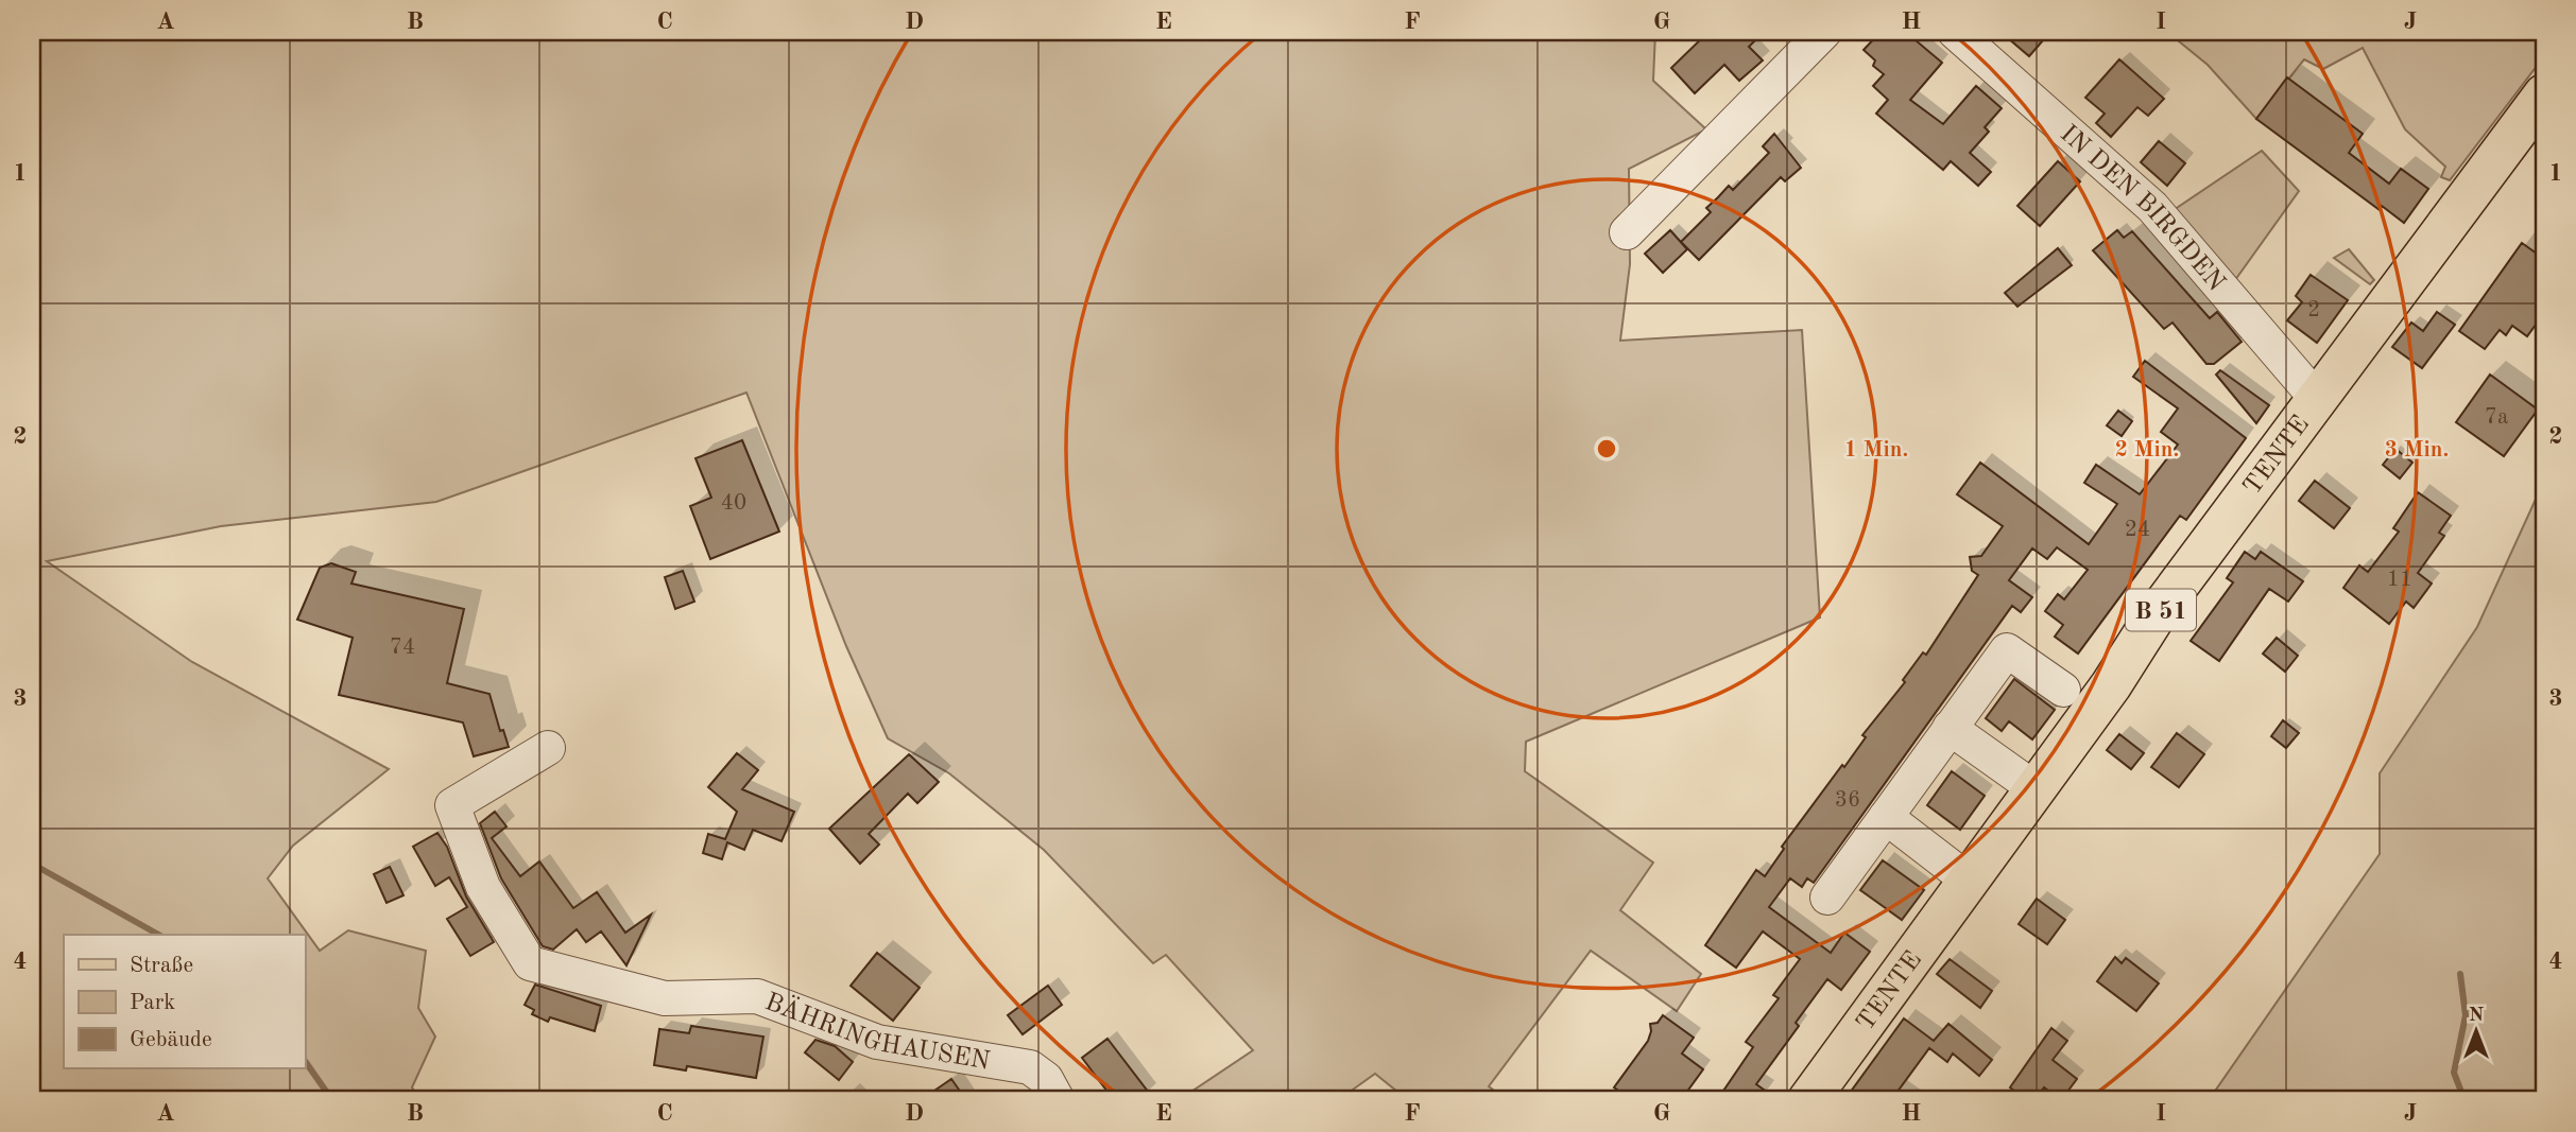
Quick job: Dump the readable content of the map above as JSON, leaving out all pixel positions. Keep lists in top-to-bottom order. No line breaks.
{"streets":{"main road":["TENTE","B 51"],"street":["IN DEN BIRGDEN","BÄHRINGHAUSEN"]},"crossings":[["IN DEN BIRGDEN","TENTE"]],"house_numbers":["2","7a","40","24","11","74","36"],"legend":["Straße","Park","Gebäude"],"north":"top","grid":{"columns":["A","B","C","D","E","F","G","H","I","J"],"rows":["1","2","3","4"]},"rings":["1 Min.","2 Min.","3 Min."]}
